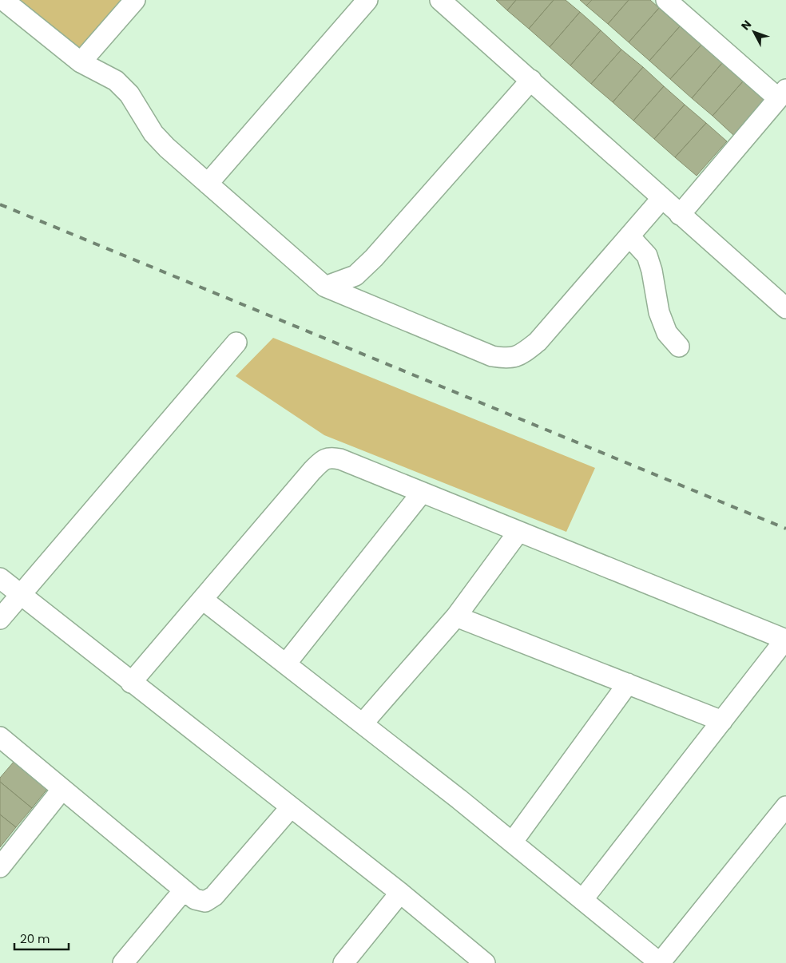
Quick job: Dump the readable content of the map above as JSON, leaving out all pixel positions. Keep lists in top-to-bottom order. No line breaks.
{"scale_bar":"20 m","north":"top left"}
